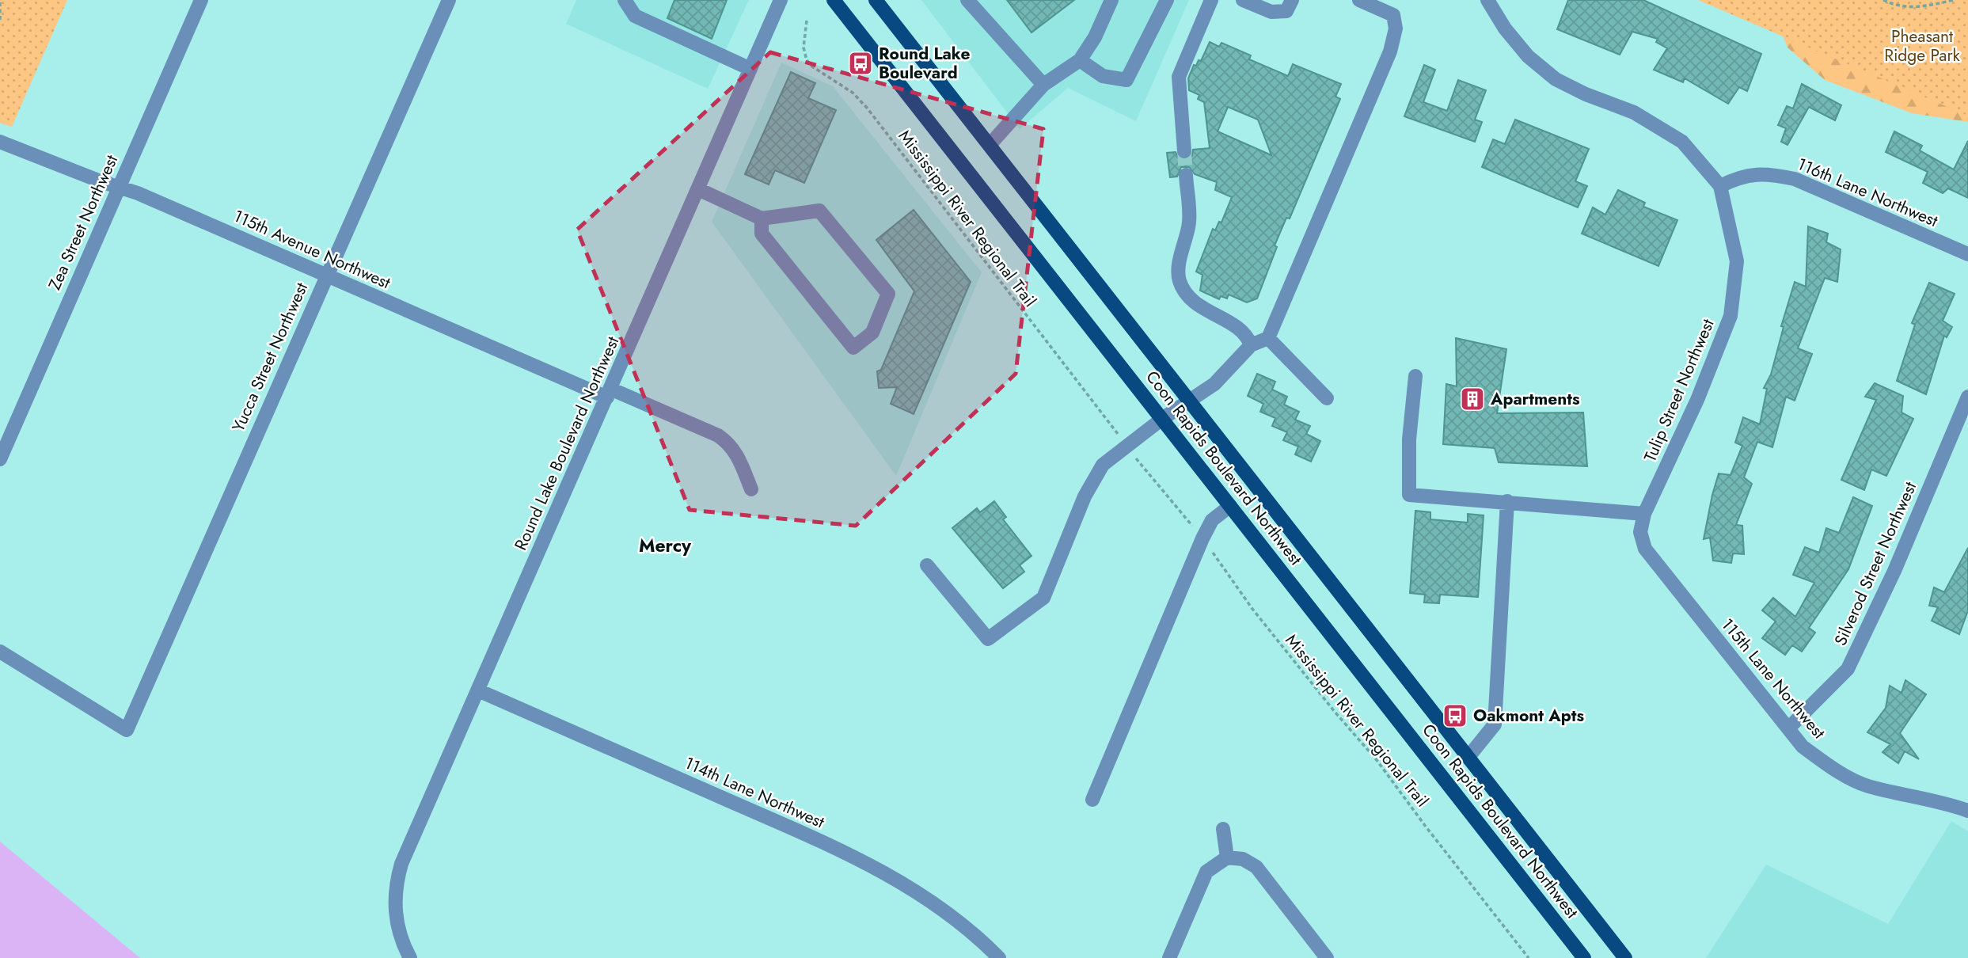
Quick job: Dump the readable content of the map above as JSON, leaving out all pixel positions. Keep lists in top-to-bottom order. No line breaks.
{"streets":{"main road":["Coon Rapids Boulevard Northwest"],"street":["116th Lane Northwest","Zea Street Northwest","115th Avenue Northwest","Yucca Street Northwest","Tulip Street Northwest","Round Lake Boulevard Northwest","Silverod Street Northwest","115th Lane Northwest","114th Lane Northwest"],"path":["Mississippi River Regional Trail"]},"crossings":[["116th Lane Northwest","Tulip Street Northwest"],["Zea Street Northwest","115th Avenue Northwest"],["115th Avenue Northwest","Yucca Street Northwest"],["115th Avenue Northwest","Round Lake Boulevard Northwest"],["Tulip Street Northwest","115th Lane Northwest"],["Round Lake Boulevard Northwest","114th Lane Northwest"],["Silverod Street Northwest","115th Lane Northwest"]],"districts":["Mercy"],"parks":["Pheasant Ridge Park"],"places":{"bus stop":["Round Lake Boulevard","Oakmont Apts"],"building":["Apartments"]}}
